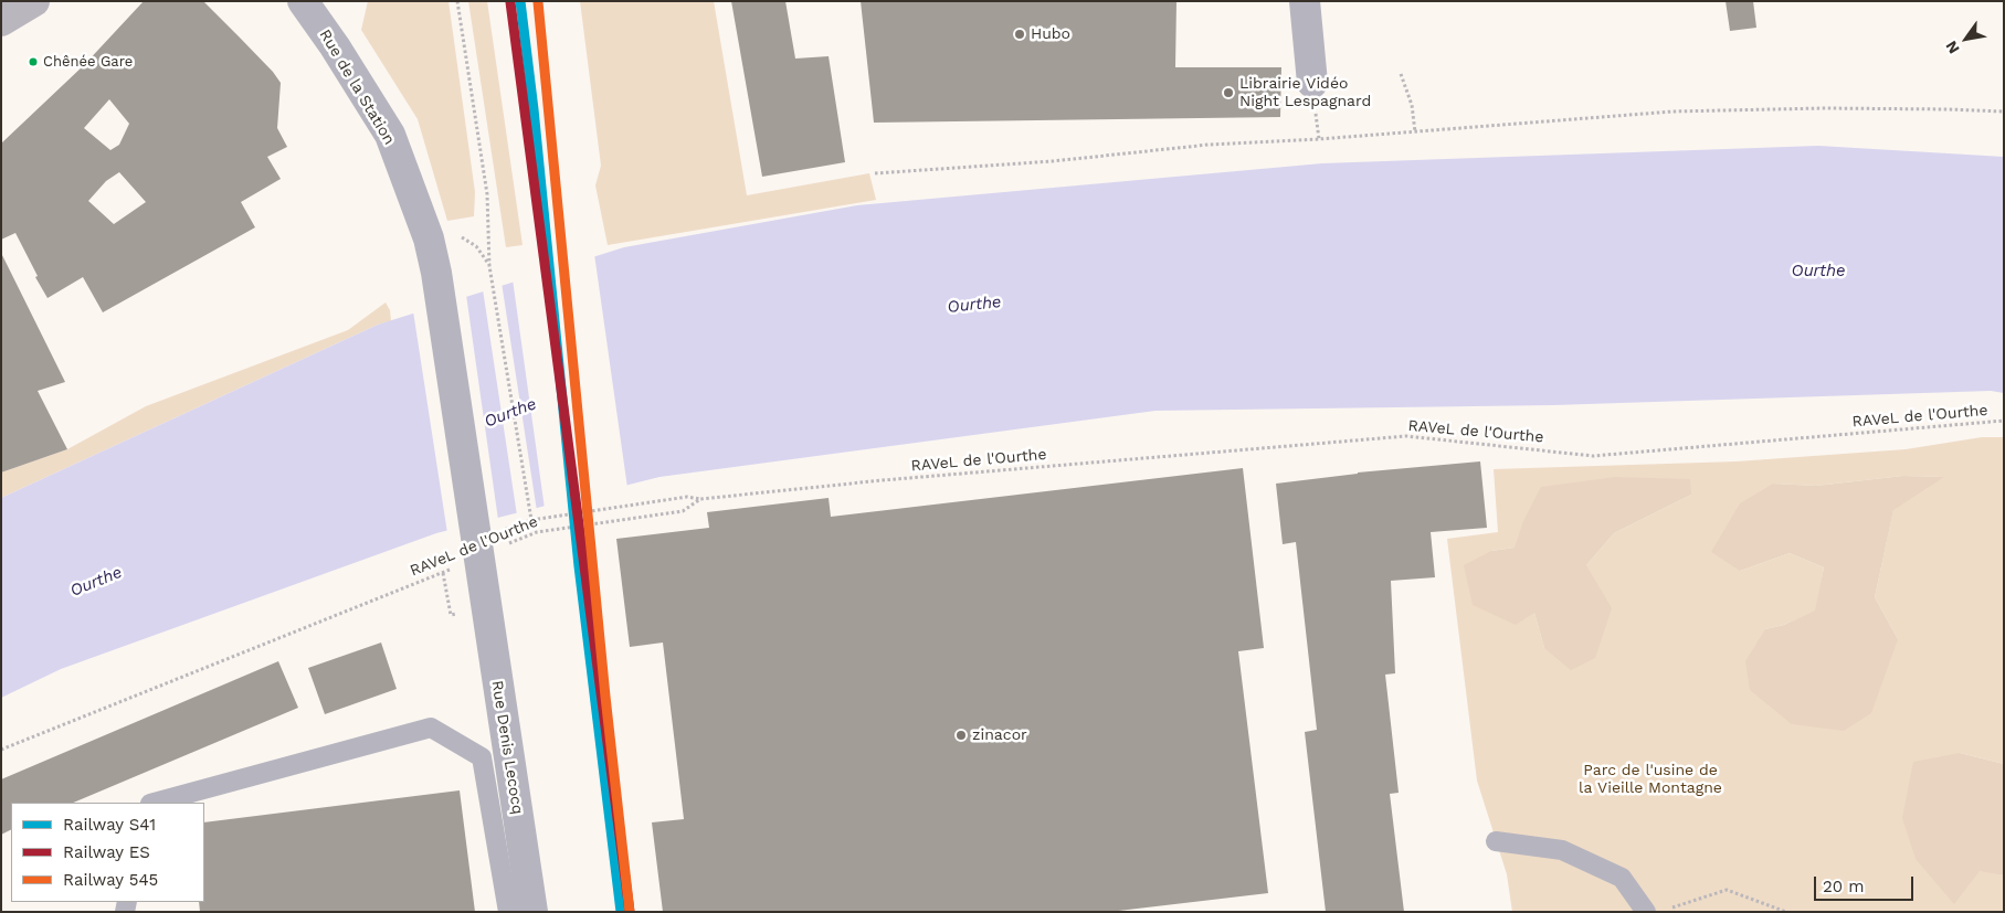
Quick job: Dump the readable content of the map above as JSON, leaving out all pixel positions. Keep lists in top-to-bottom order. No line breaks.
{"streets":{"street":["Rue de la Station","Rue Denis Lecocq"],"path":["RAVeL de l'Ourthe"]},"crossings":[["Rue de la Station","Rue Denis Lecocq"]],"water":["Ourthe"],"parks":["Parc de l'usine de la Vieille Montagne"],"places":["Hubo","Chênée Gare","Librairie Vidéo Night Lespagnard","zinacor"],"lines":["rail line S41","rail line ES","rail line 545"],"legend":["Railway S41","Railway ES","Railway 545"],"scale_bar":"20 m","north":"bottom left"}
